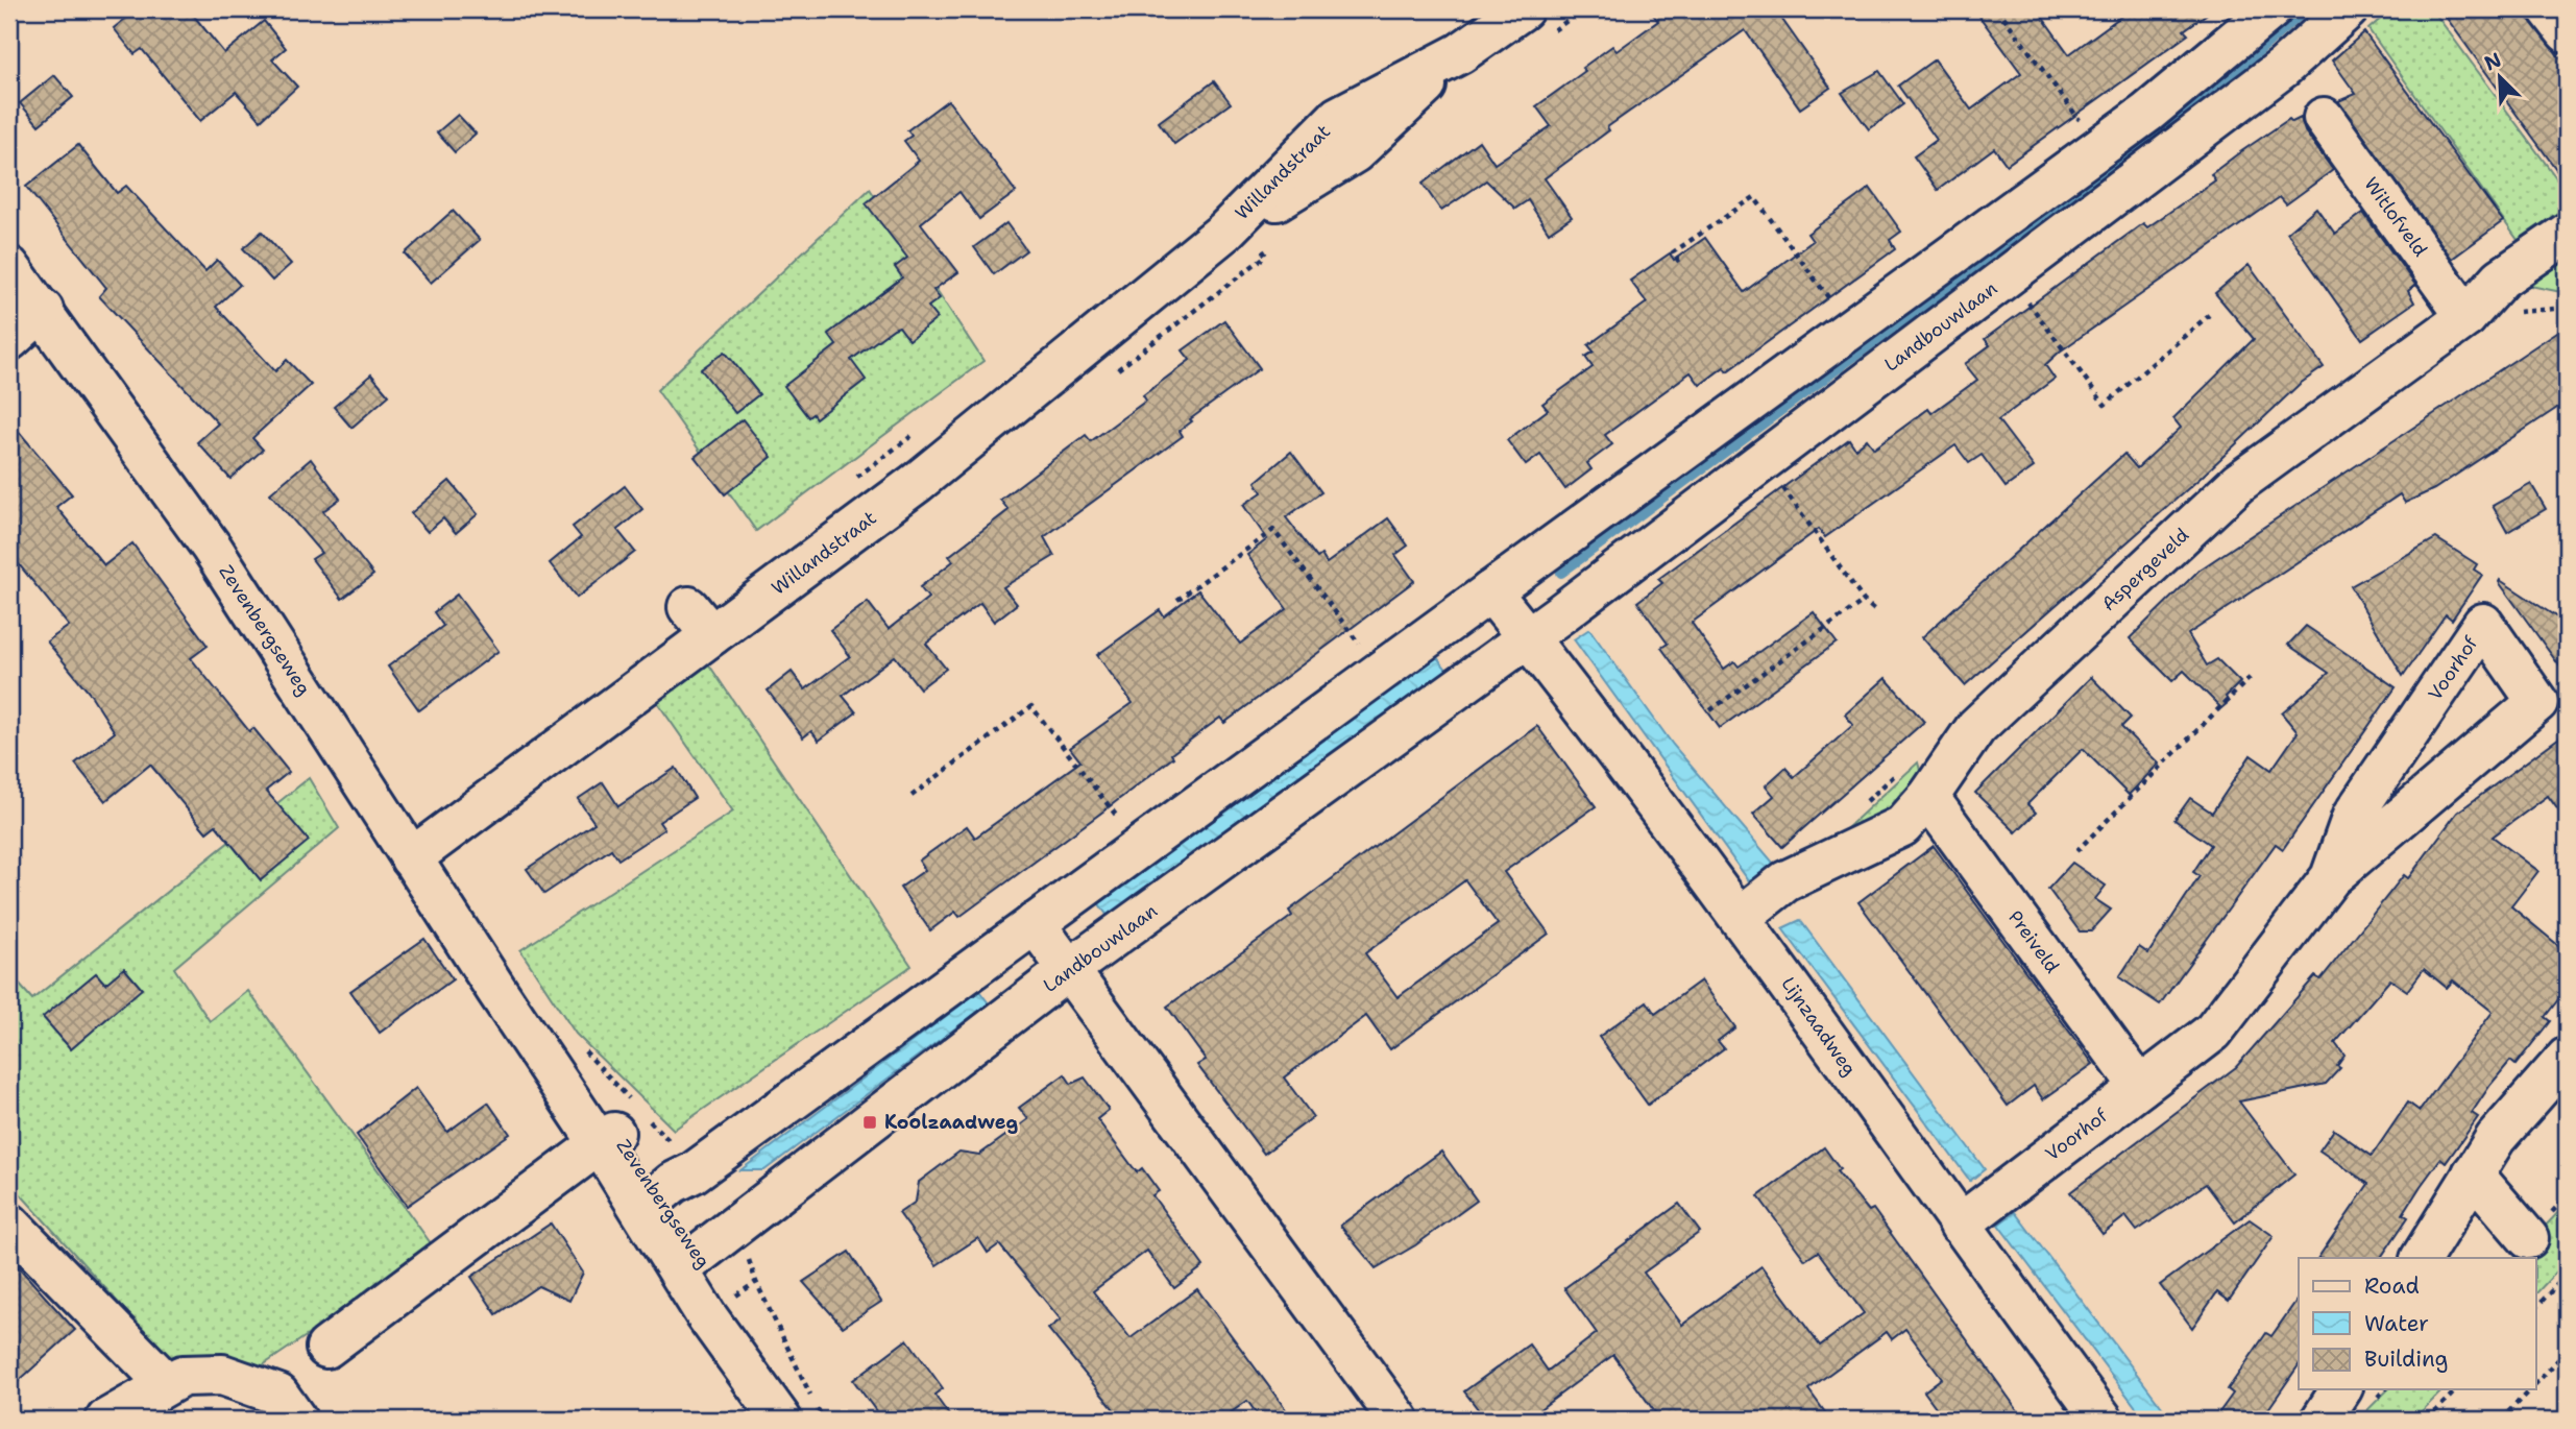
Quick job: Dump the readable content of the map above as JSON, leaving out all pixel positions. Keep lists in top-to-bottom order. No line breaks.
{"streets":{"street":["Willandstraat","Witlofveld","Landbouwlaan","Aspergeveld","Zevenbergseweg","Voorhof","Preiveld","Lijnzaadweg"]},"crossings":[["Willandstraat","Zevenbergseweg"],["Witlofveld","Aspergeveld"],["Landbouwlaan","Zevenbergseweg"],["Landbouwlaan","Lijnzaadweg"],["Aspergeveld","Preiveld"],["Aspergeveld","Lijnzaadweg"],["Voorhof","Preiveld"],["Voorhof","Lijnzaadweg"]],"places":{"transit":["Koolzaadweg"]},"legend":["Road","Water","Building"],"north":"top left"}
